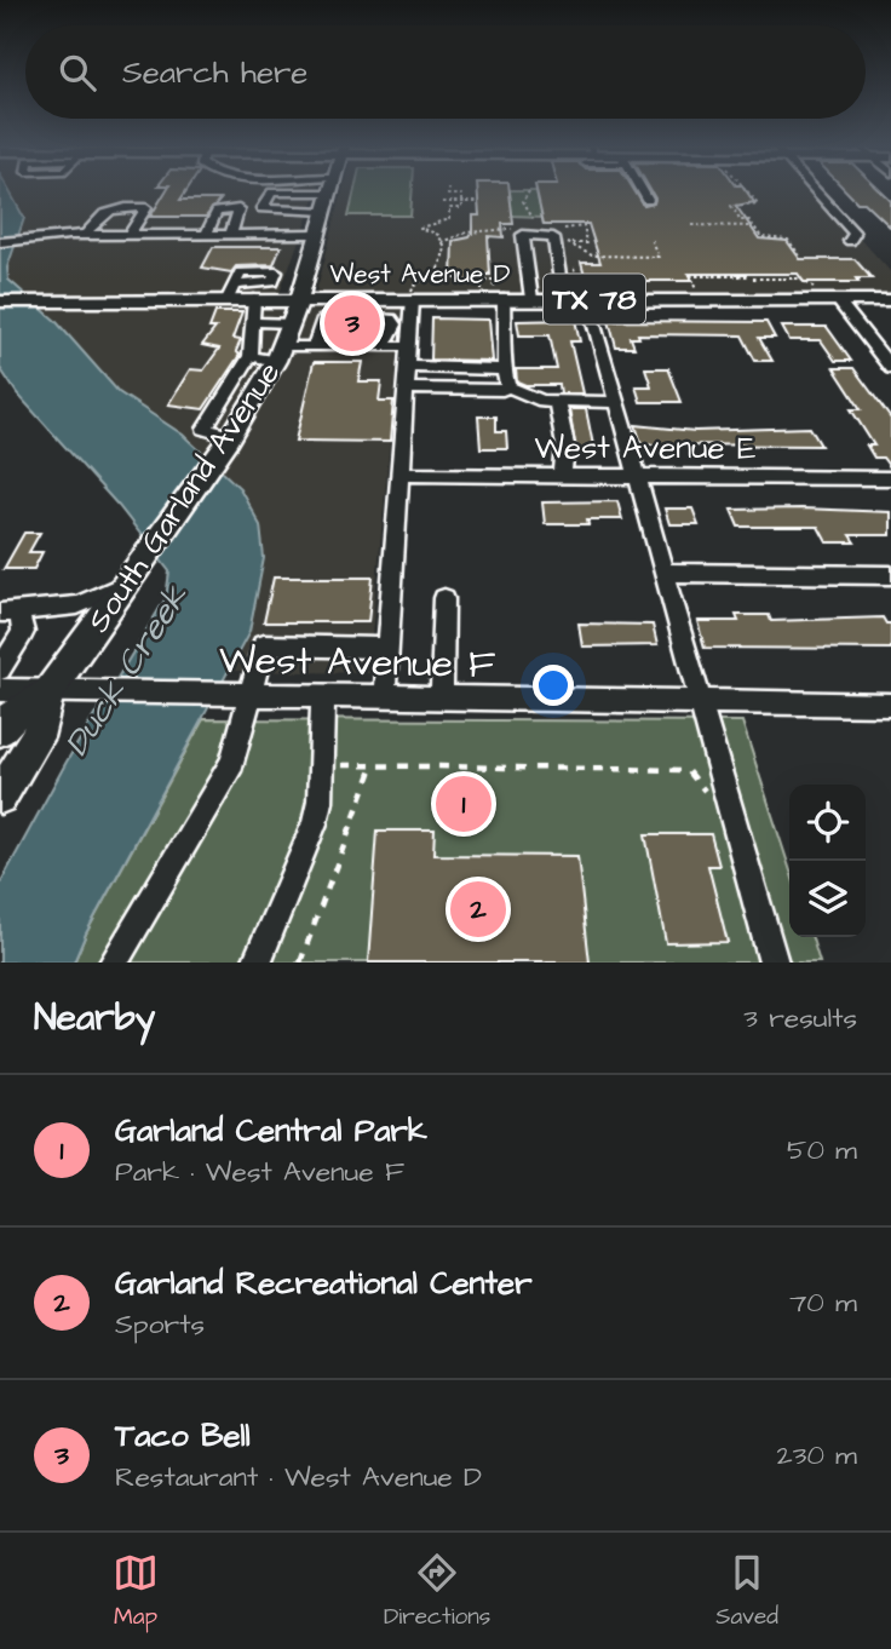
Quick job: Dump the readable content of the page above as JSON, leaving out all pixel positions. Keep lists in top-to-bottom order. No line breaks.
{"streets":{"main road":["West Avenue D","TX 78","South Garland Avenue"],"street":["West Avenue E","West Avenue F"]},"crossings":[["West Avenue D","South Garland Avenue"],["South Garland Avenue","West Avenue F"]],"water":["Duck Creek"],"page":{"search":"Search here","pins":["3","1","2"],"heading":["Nearby","3 results"],"list":[{"mark":"1","name":"Garland Central Park","note":"Park · West Avenue F","value":"50 m"},{"mark":"2","name":"Garland Recreational Center","note":"Sports","value":"70 m"},{"mark":"3","name":"Taco Bell","note":"Restaurant · West Avenue D","value":"230 m"}],"nav":["Map","Directions","Saved"]}}
